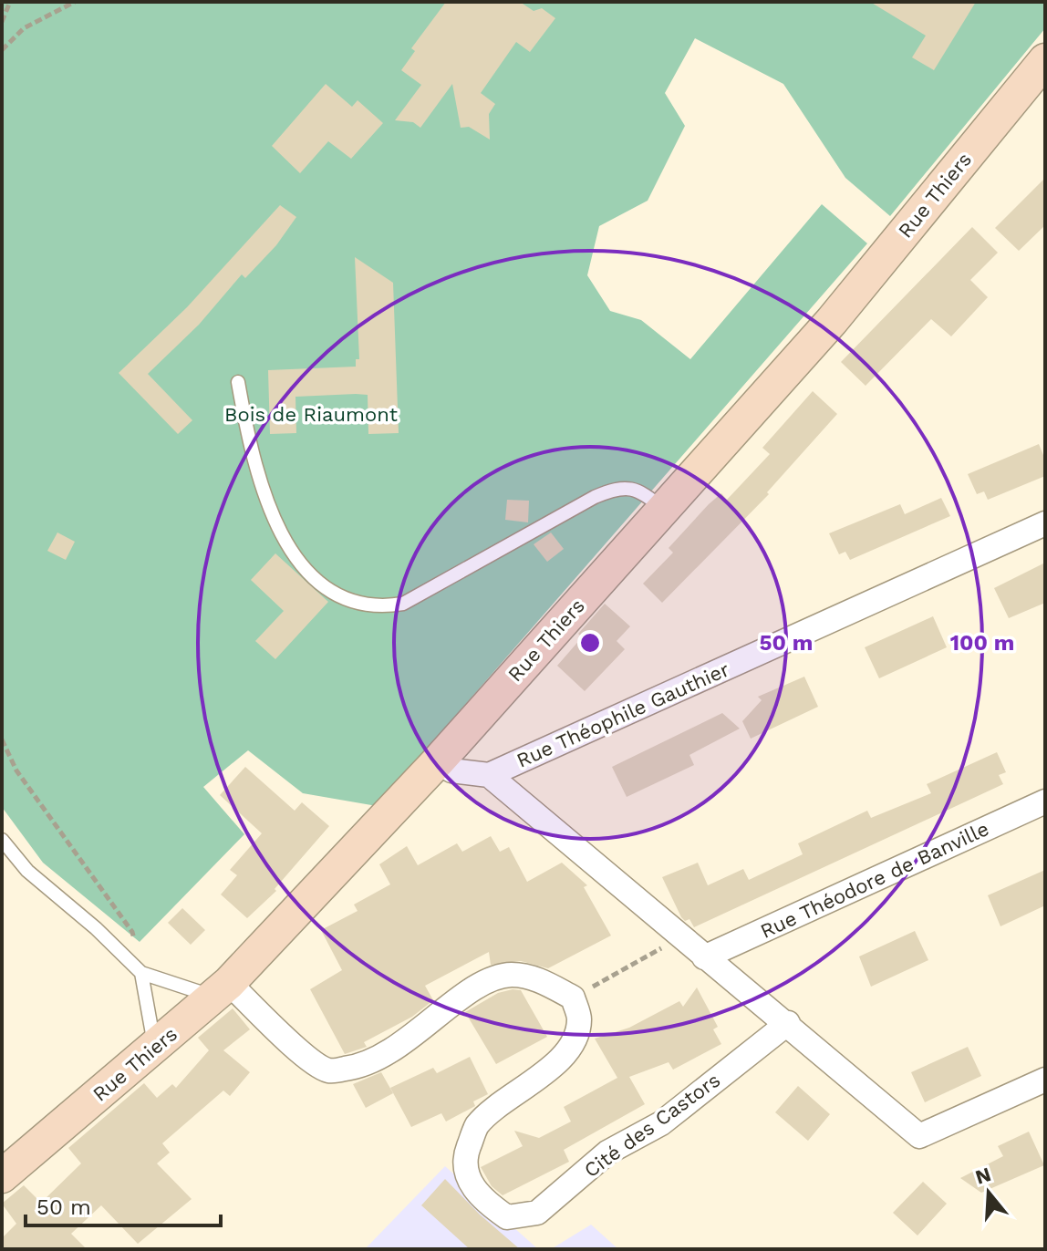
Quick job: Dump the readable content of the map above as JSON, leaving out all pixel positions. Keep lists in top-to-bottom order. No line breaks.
{"streets":{"street":["Rue Thiers","Rue Théophile Gauthier","Rue Théodore de Banville","Cité des Castors"]},"parks":["Bois de Riaumont"],"scale_bar":"50 m","north":"top","rings":["50 m","100 m"]}
